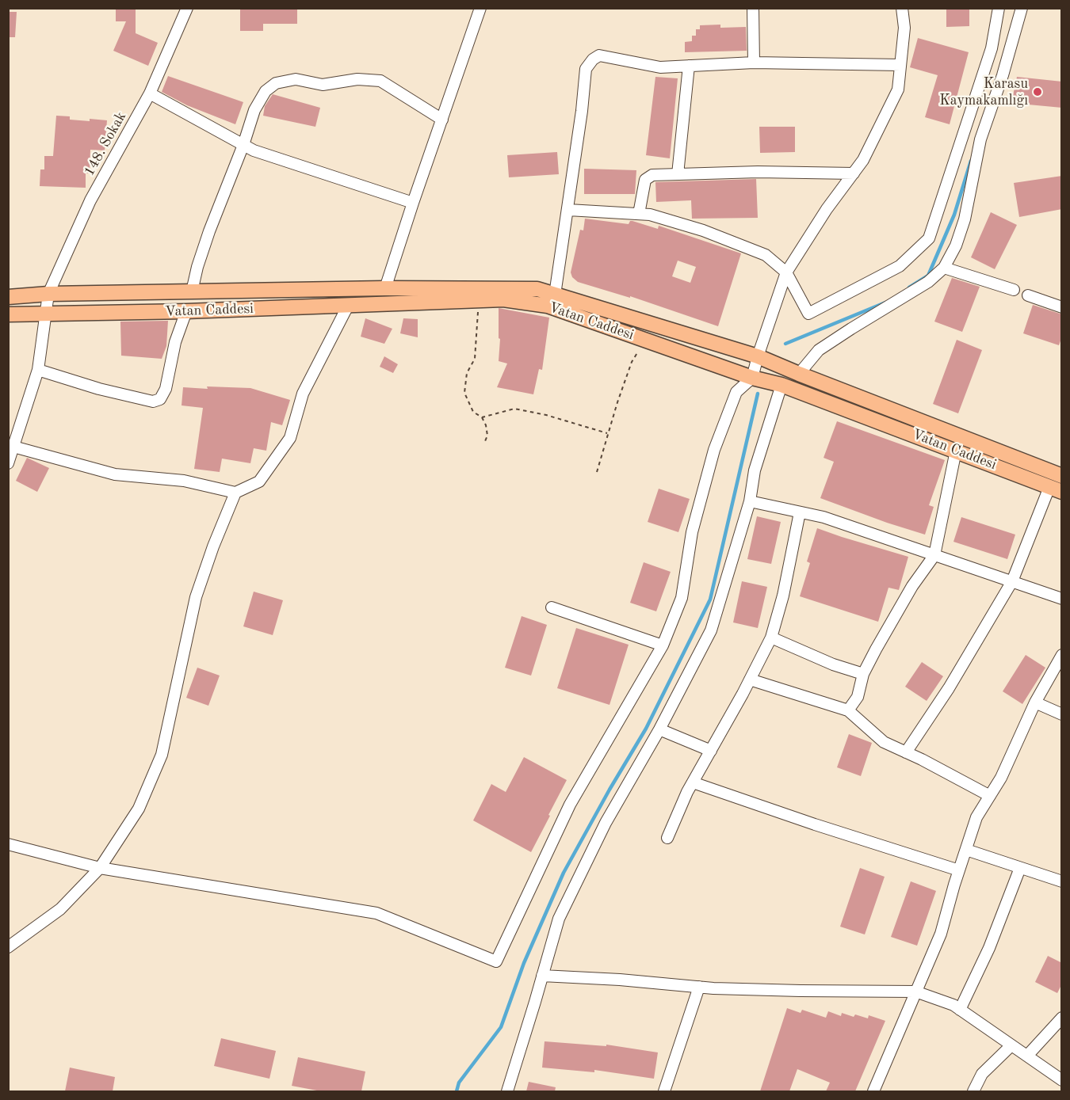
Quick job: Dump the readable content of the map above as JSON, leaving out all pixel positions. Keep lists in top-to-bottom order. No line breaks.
{"streets":{"main road":["Vatan Caddesi"],"street":["148. Sokak"]},"crossings":[["148. Sokak","Vatan Caddesi"]],"places":["Karasu Kaymakamlığı"]}
